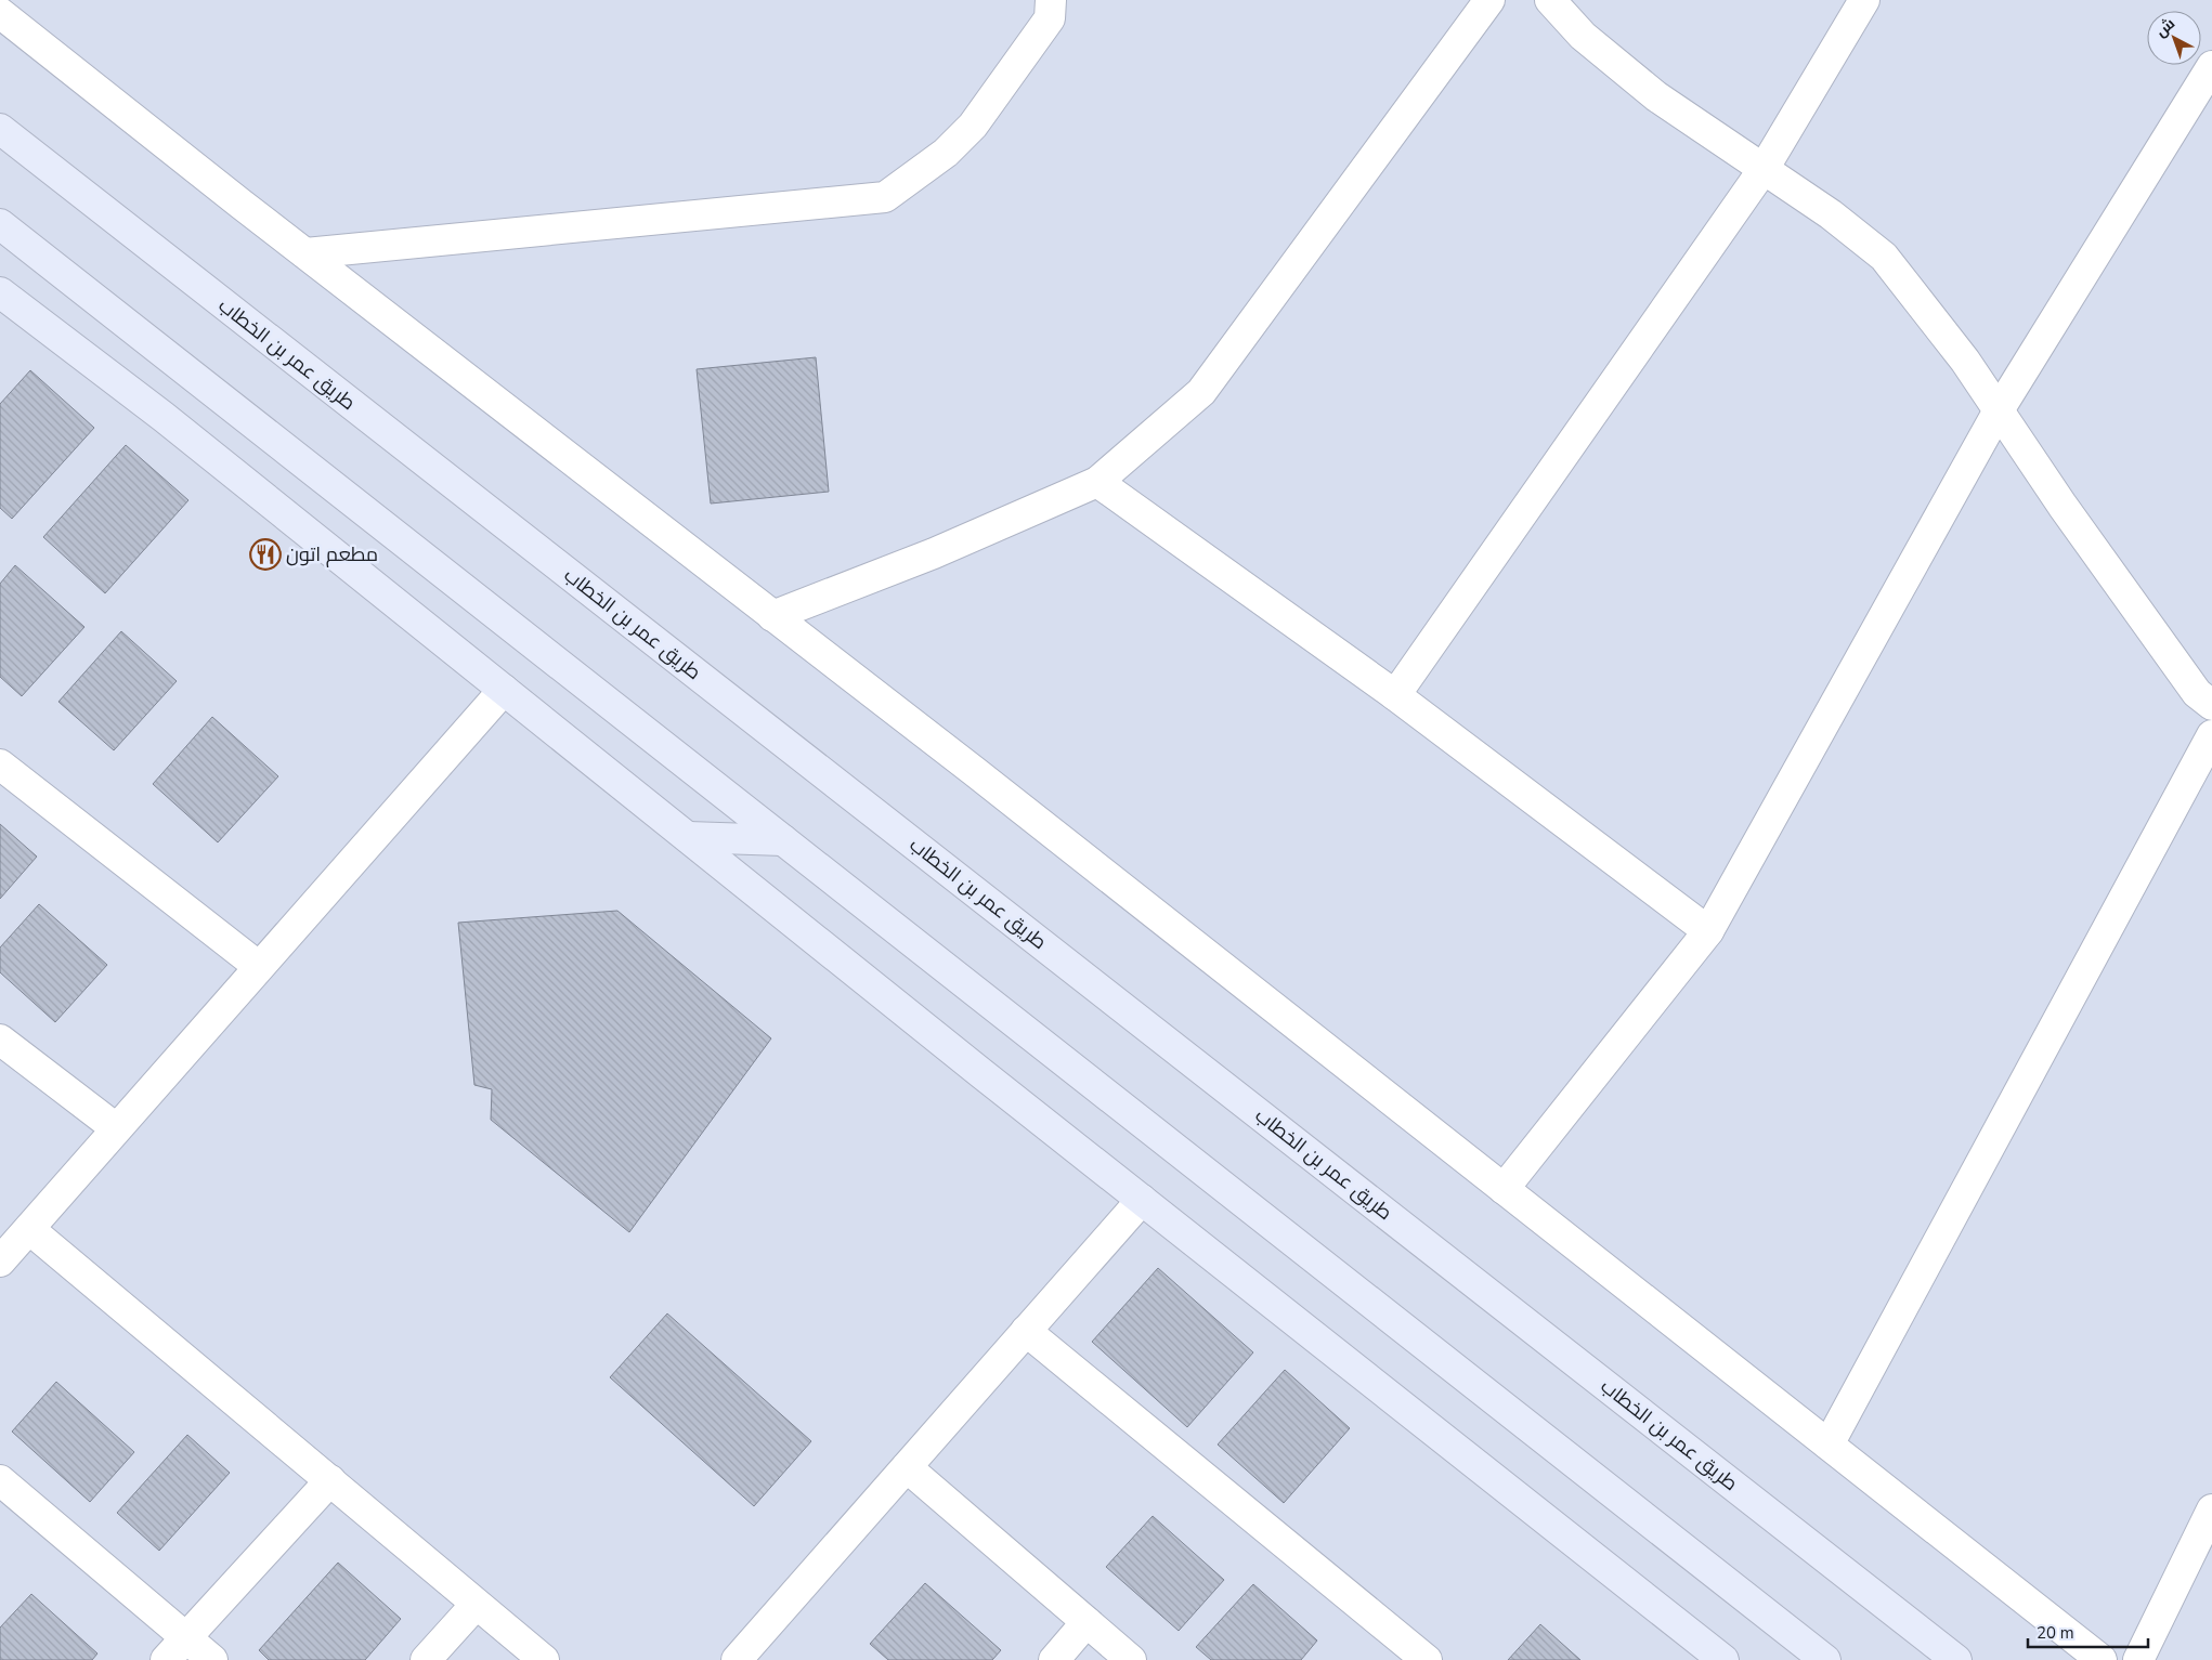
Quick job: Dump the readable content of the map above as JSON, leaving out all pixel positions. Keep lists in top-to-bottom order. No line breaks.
{"streets":{"main road":["طريق عمر بن الخطاب"]},"places":{"restaurant":["مطعم اتون"]},"scale_bar":"20 m","north":"top left"}
